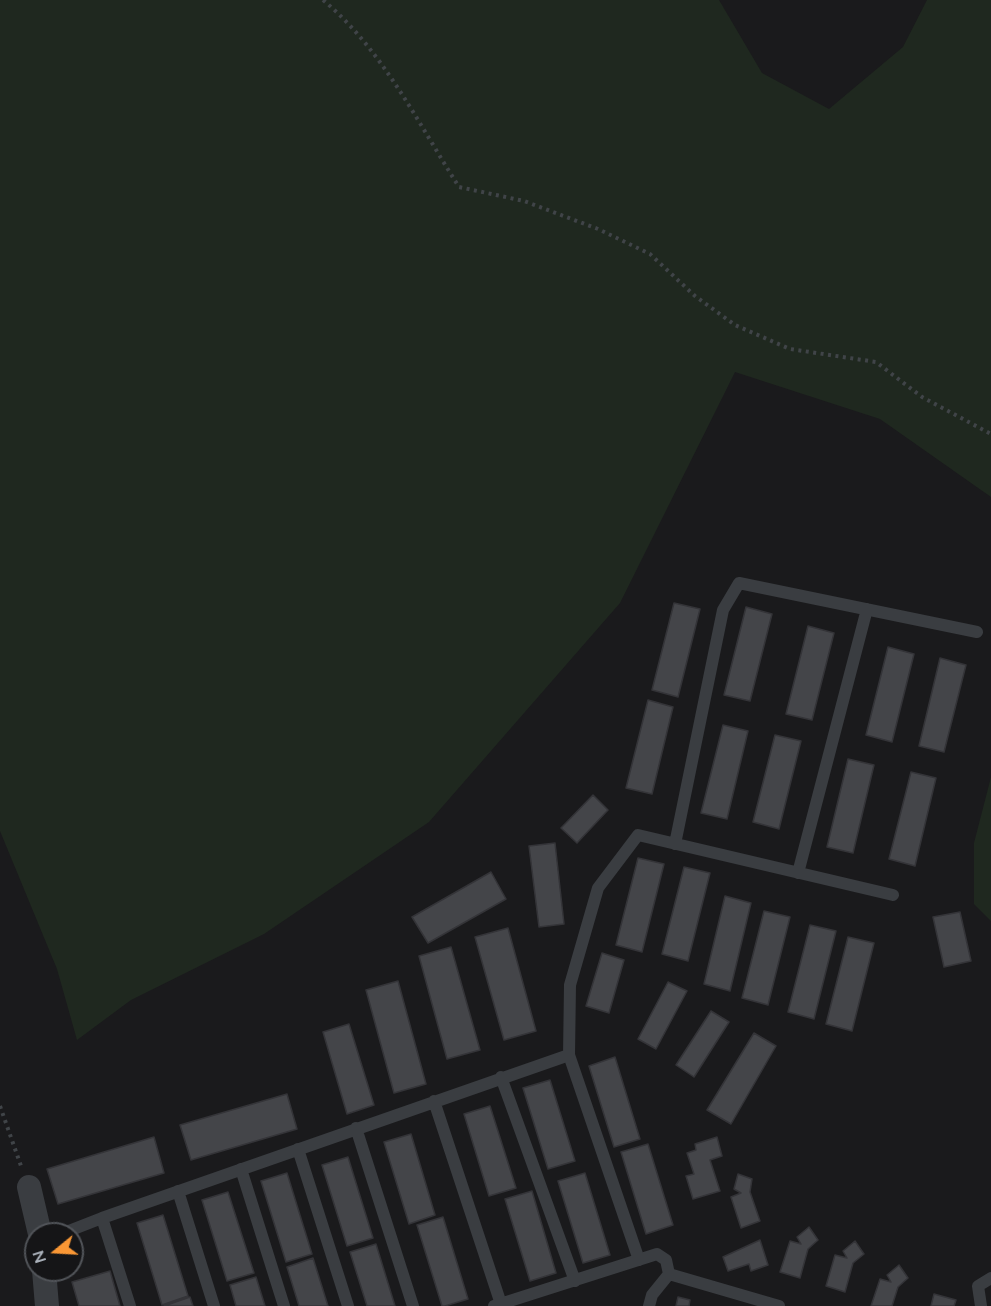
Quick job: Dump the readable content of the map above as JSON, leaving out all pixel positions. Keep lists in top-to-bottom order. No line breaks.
{"north":"left"}
